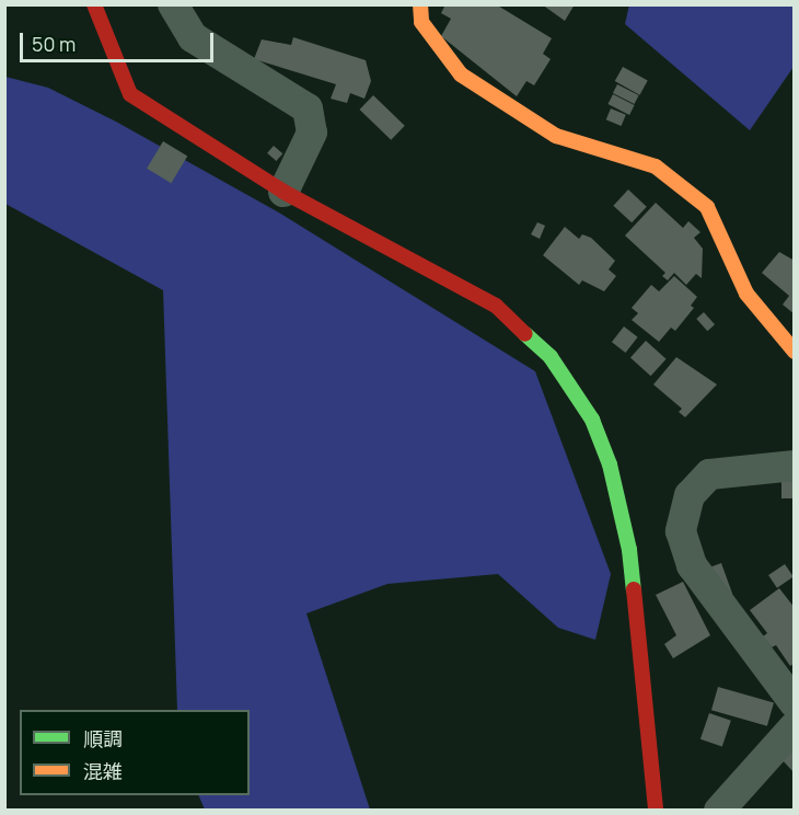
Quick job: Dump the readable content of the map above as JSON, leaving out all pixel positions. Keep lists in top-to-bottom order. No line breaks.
{"legend":["順調","混雑"],"scale_bar":"50 m"}
